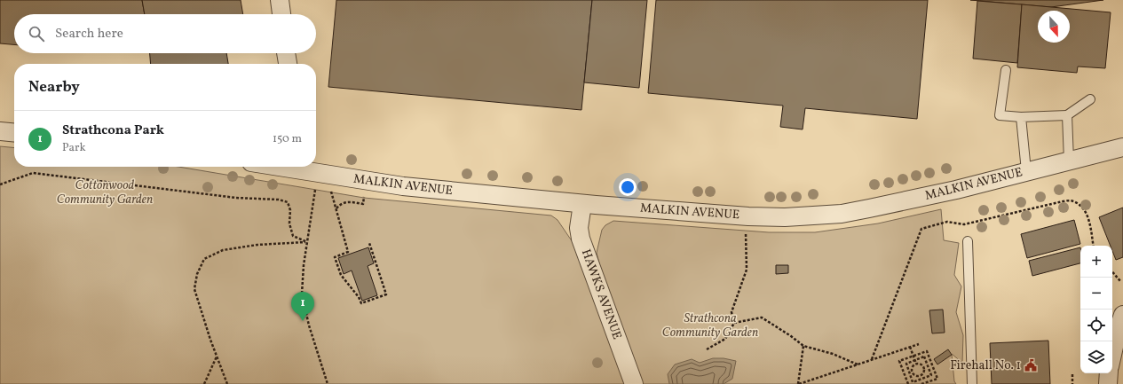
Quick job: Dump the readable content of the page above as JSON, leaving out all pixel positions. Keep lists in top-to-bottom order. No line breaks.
{"streets":{"street":["MALKIN AVENUE","HAWKS AVENUE"]},"crossings":[["MALKIN AVENUE","HAWKS AVENUE"]],"parks":["Cottonwood Community Garden","Strathcona Community Garden"],"places":{"public building":["Firehall No. 1"]},"north":"bottom","page":{"search":"Search here","heading":"Nearby","list":[{"mark":"1","name":"Strathcona Park","note":"Park","value":"150 m"}],"map_buttons":["+","−"],"pins":"1"}}
